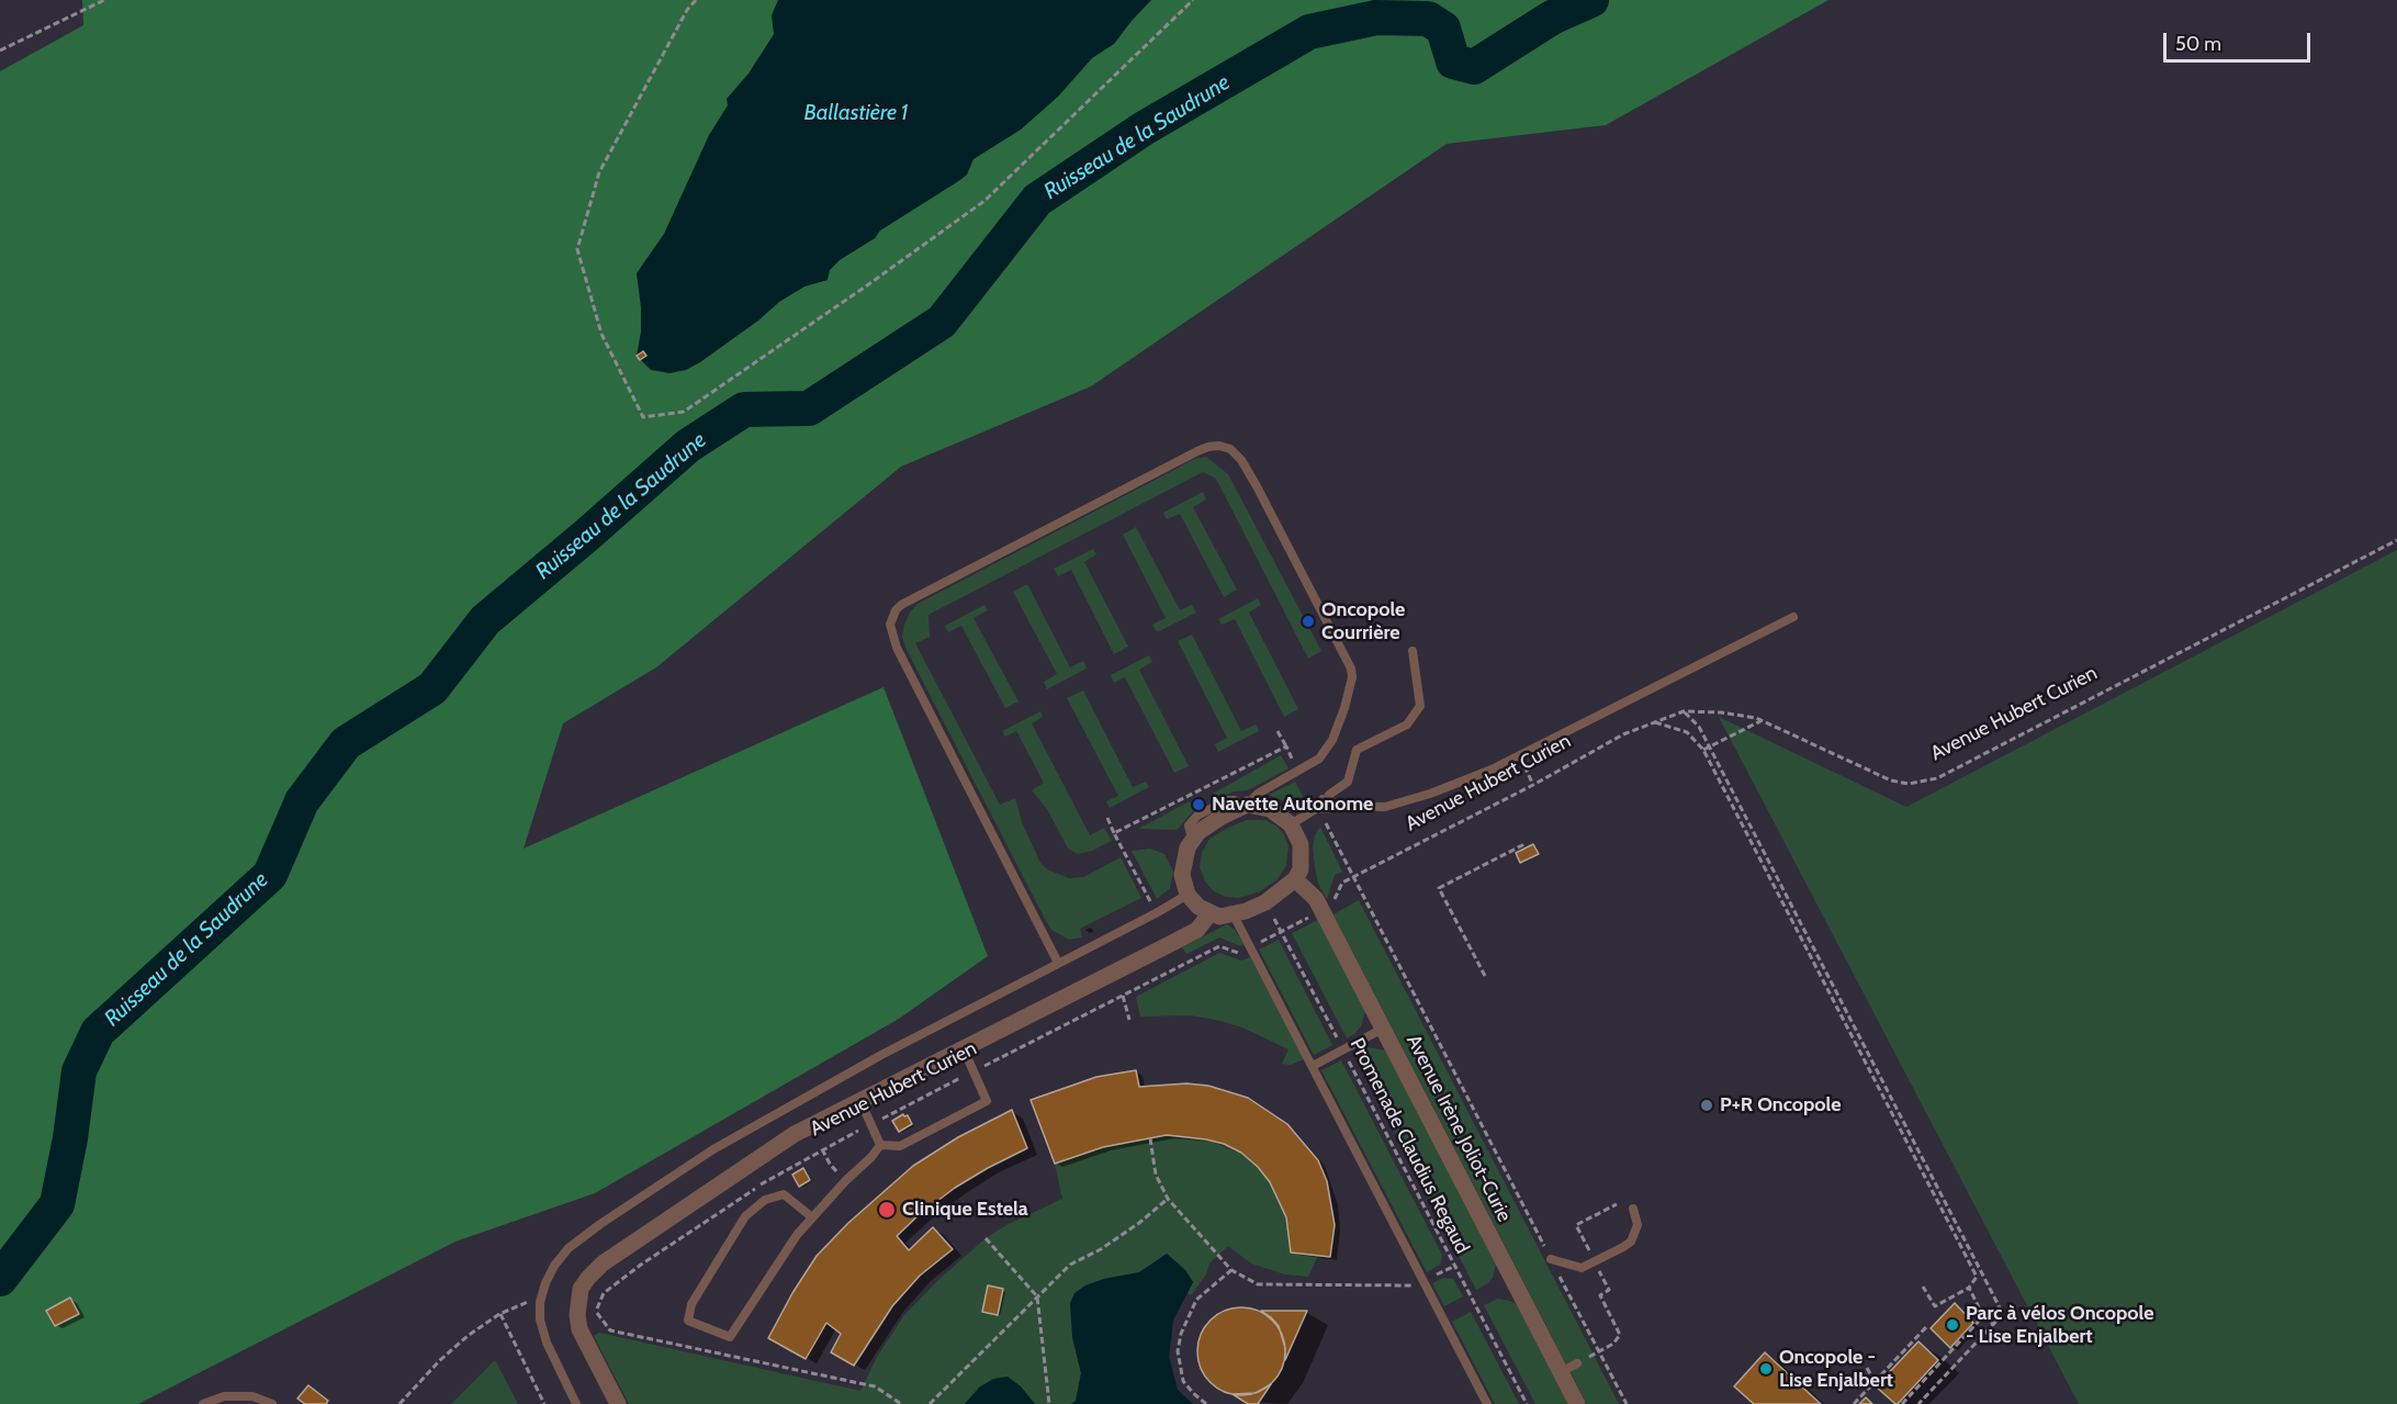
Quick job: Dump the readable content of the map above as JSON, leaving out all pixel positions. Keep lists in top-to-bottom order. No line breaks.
{"streets":{"street":["Avenue Hubert Curien","Avenue Irène Joliot-Curie"],"path":["Promenade Claudius Regaud"]},"crossings":[["Avenue Hubert Curien","Avenue Irène Joliot-Curie"],["Avenue Hubert Curien","Promenade Claudius Regaud"],["Avenue Irène Joliot-Curie","Promenade Claudius Regaud"]],"water":["Ballastière 1","Ruisseau de la Saudrune"],"places":["Oncopole Courrière","Navette Autonome","P+R Oncopole","Clinique Estela","Parc à vélos Oncopole - Lise Enjalbert","Oncopole - Lise Enjalbert"],"scale_bar":"50 m"}
